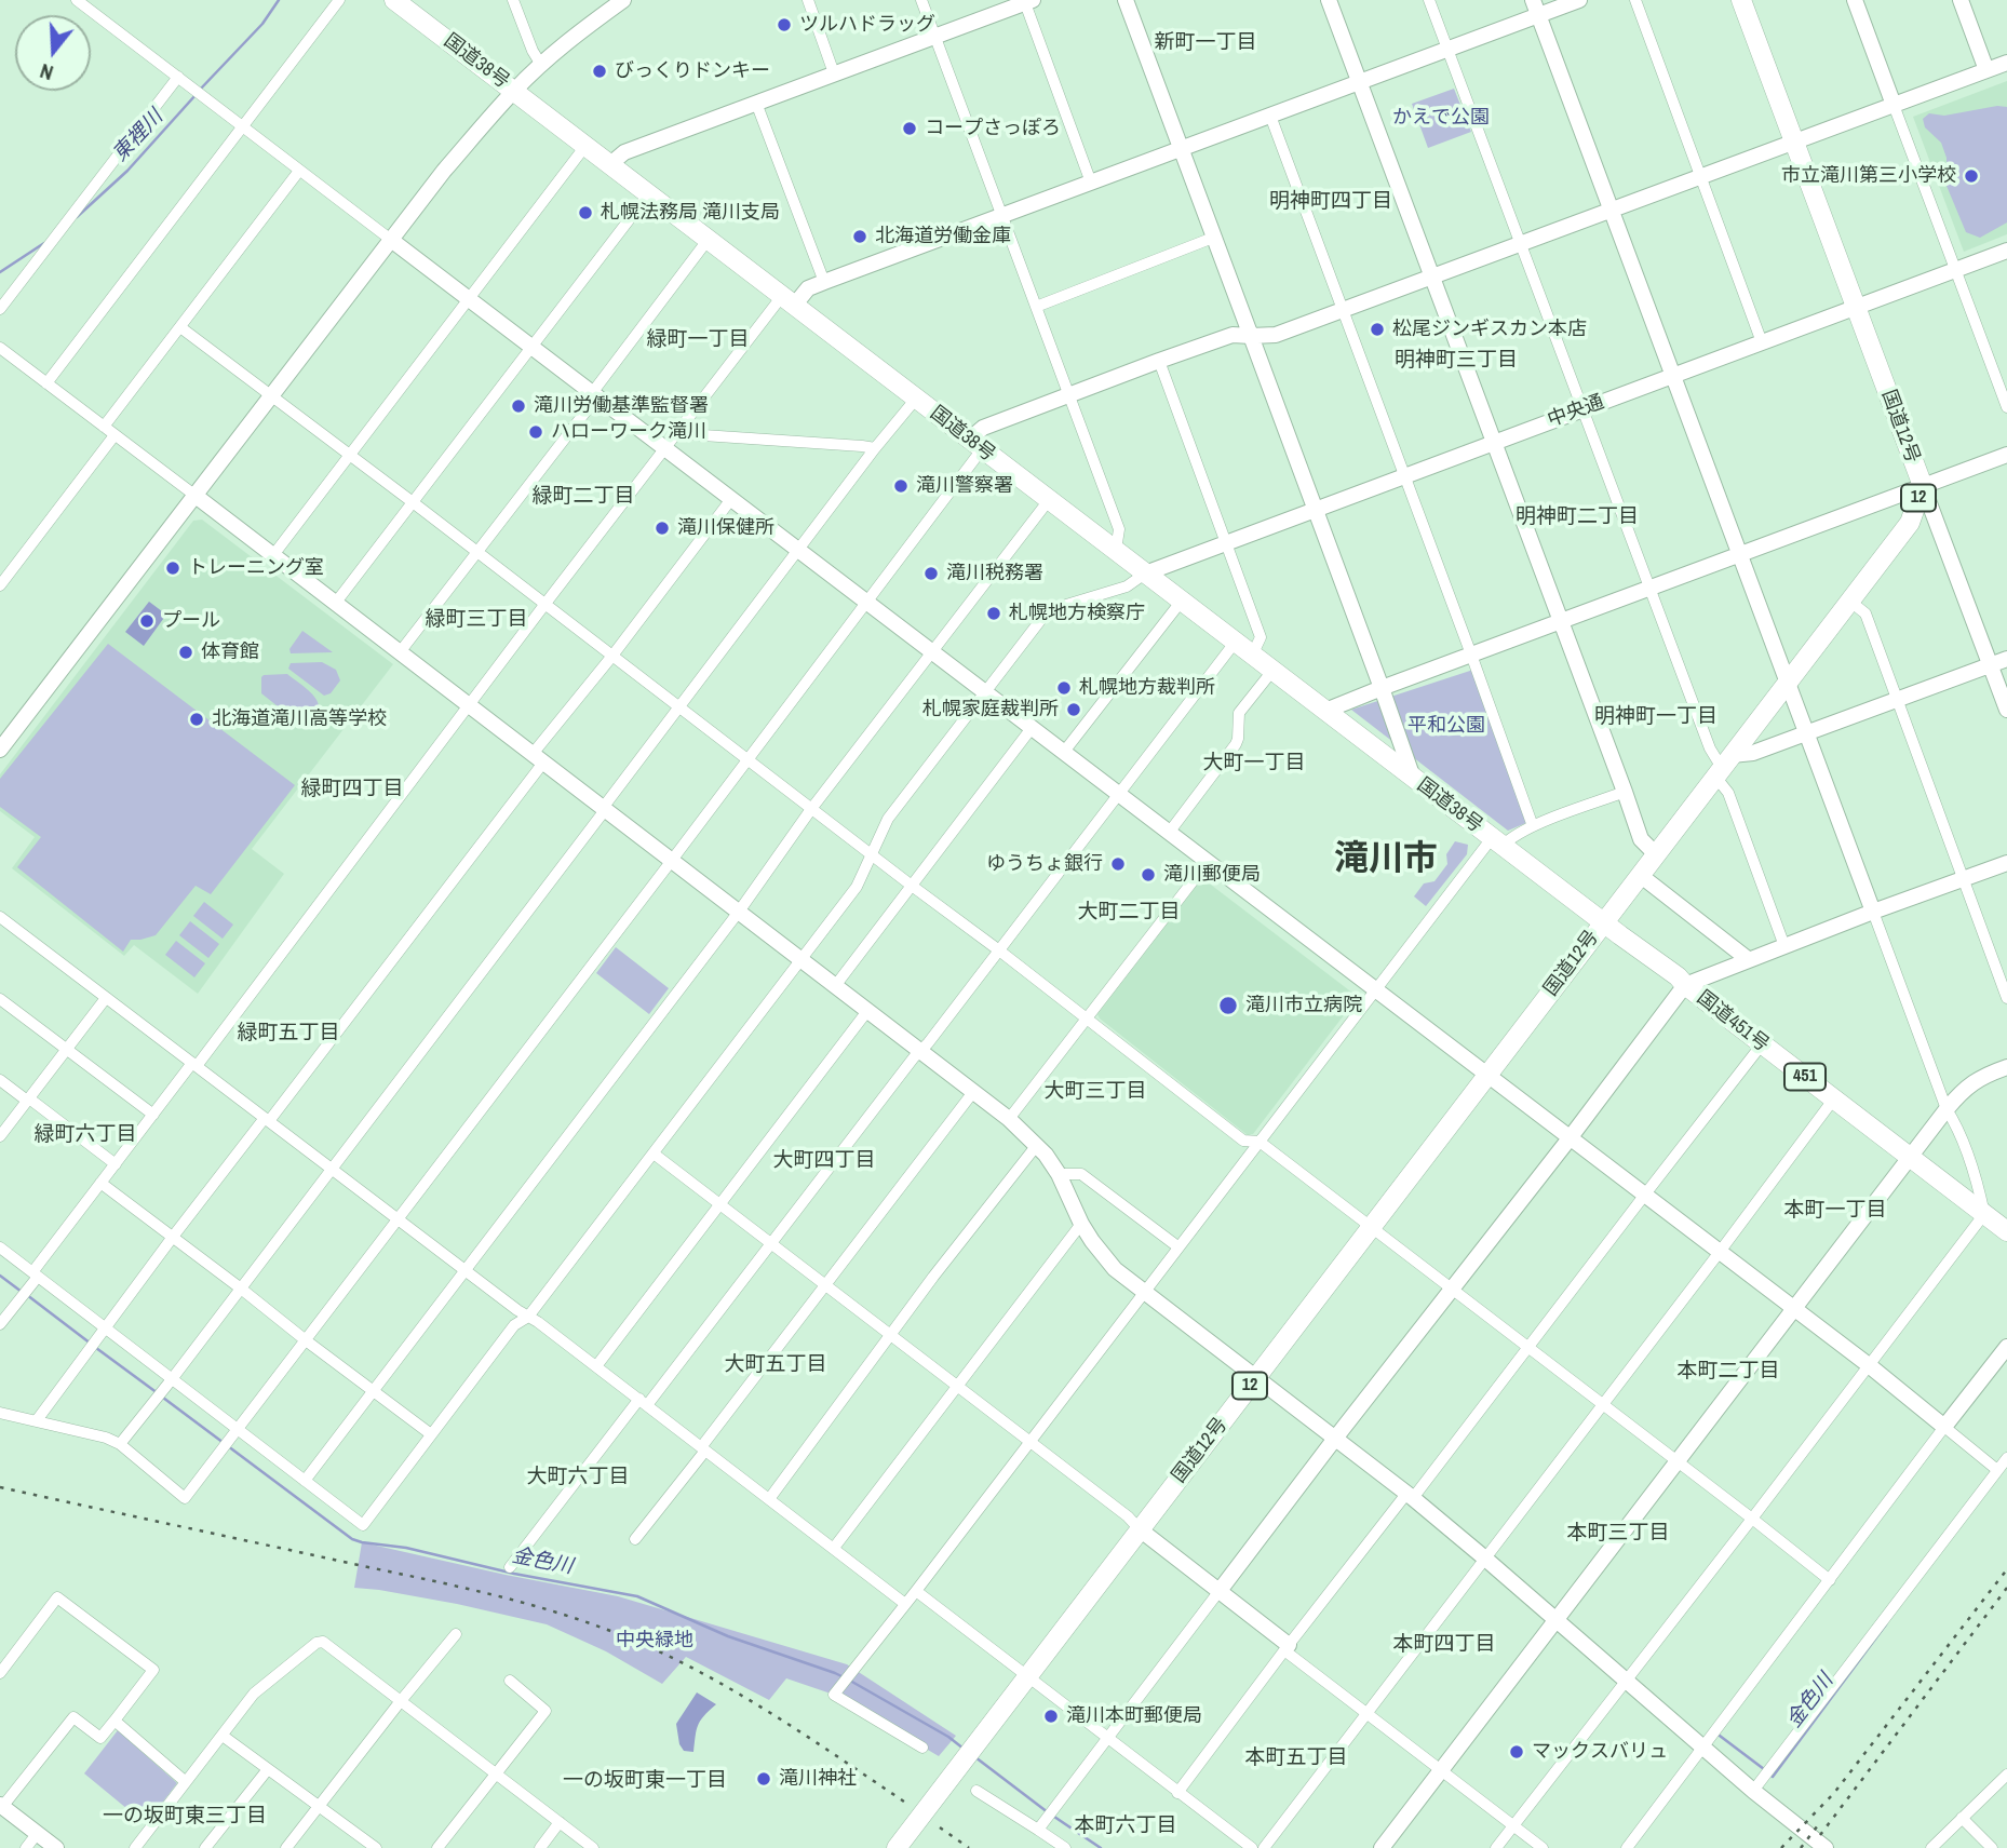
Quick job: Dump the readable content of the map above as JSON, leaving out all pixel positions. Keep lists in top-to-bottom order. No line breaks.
{"streets":{"highway":["国道38号","国道12号","12","国道451号","451"],"street":["中央通"]},"crossings":[["国道38号","中央通"],["国道38号","国道12号"],["国道38号","国道451号"],["中央通","国道12号"],["国道12号","国道451号"]],"districts":["新町一丁目","明神町四丁目","緑町一丁目","明神町三丁目","緑町二丁目","明神町二丁目","緑町三丁目","明神町一丁目","大町一丁目","緑町四丁目","滝川市","大町二丁目","緑町五丁目","大町三丁目","緑町六丁目","大町四丁目","本町一丁目","大町五丁目","本町二丁目","大町六丁目","本町三丁目","本町四丁目","本町五丁目","一の坂町東一丁目","一の坂町東三丁目","本町六丁目"],"water":["東裡川","金色川"],"parks":["かえで公園","平和公園","中央緑地"],"places":["ツルハドラッグ","びっくりドンキー","コープさっぽろ","市立滝川第三小学校","札幌法務局 滝川支局","北海道労働金庫","松尾ジンギスカン本店","滝川労働基準監督署","ハローワーク滝川","滝川警察署","滝川保健所","トレーニング室","滝川税務署","札幌地方検察庁","プール","体育館","札幌地方裁判所","札幌家庭裁判所","北海道滝川高等学校","ゆうちょ銀行","滝川郵便局","滝川市立病院","滝川本町郵便局","マックスバリュ","滝川神社"],"north":"bottom"}
